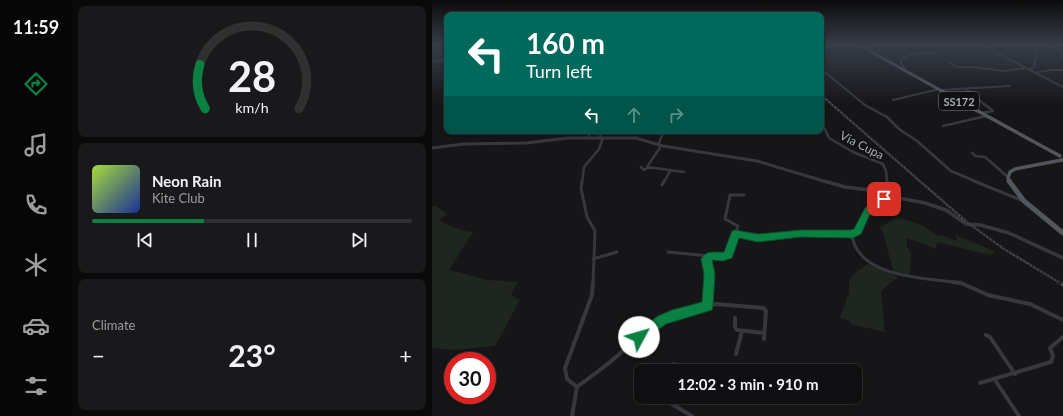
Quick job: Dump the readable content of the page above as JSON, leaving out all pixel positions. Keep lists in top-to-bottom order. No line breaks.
{"streets":{"main road":["SS172"],"street":["Via Cupa"]},"page":{"tabs":"11:59","turn":["160 m","Turn left"],"song":["Neon Rain","Kite Club"],"tile":"Climate","heat":["−","23°","+"],"limit":"30","trip":"12:02 · 3 min · 910 m","gauge":["28","km/h"]}}
